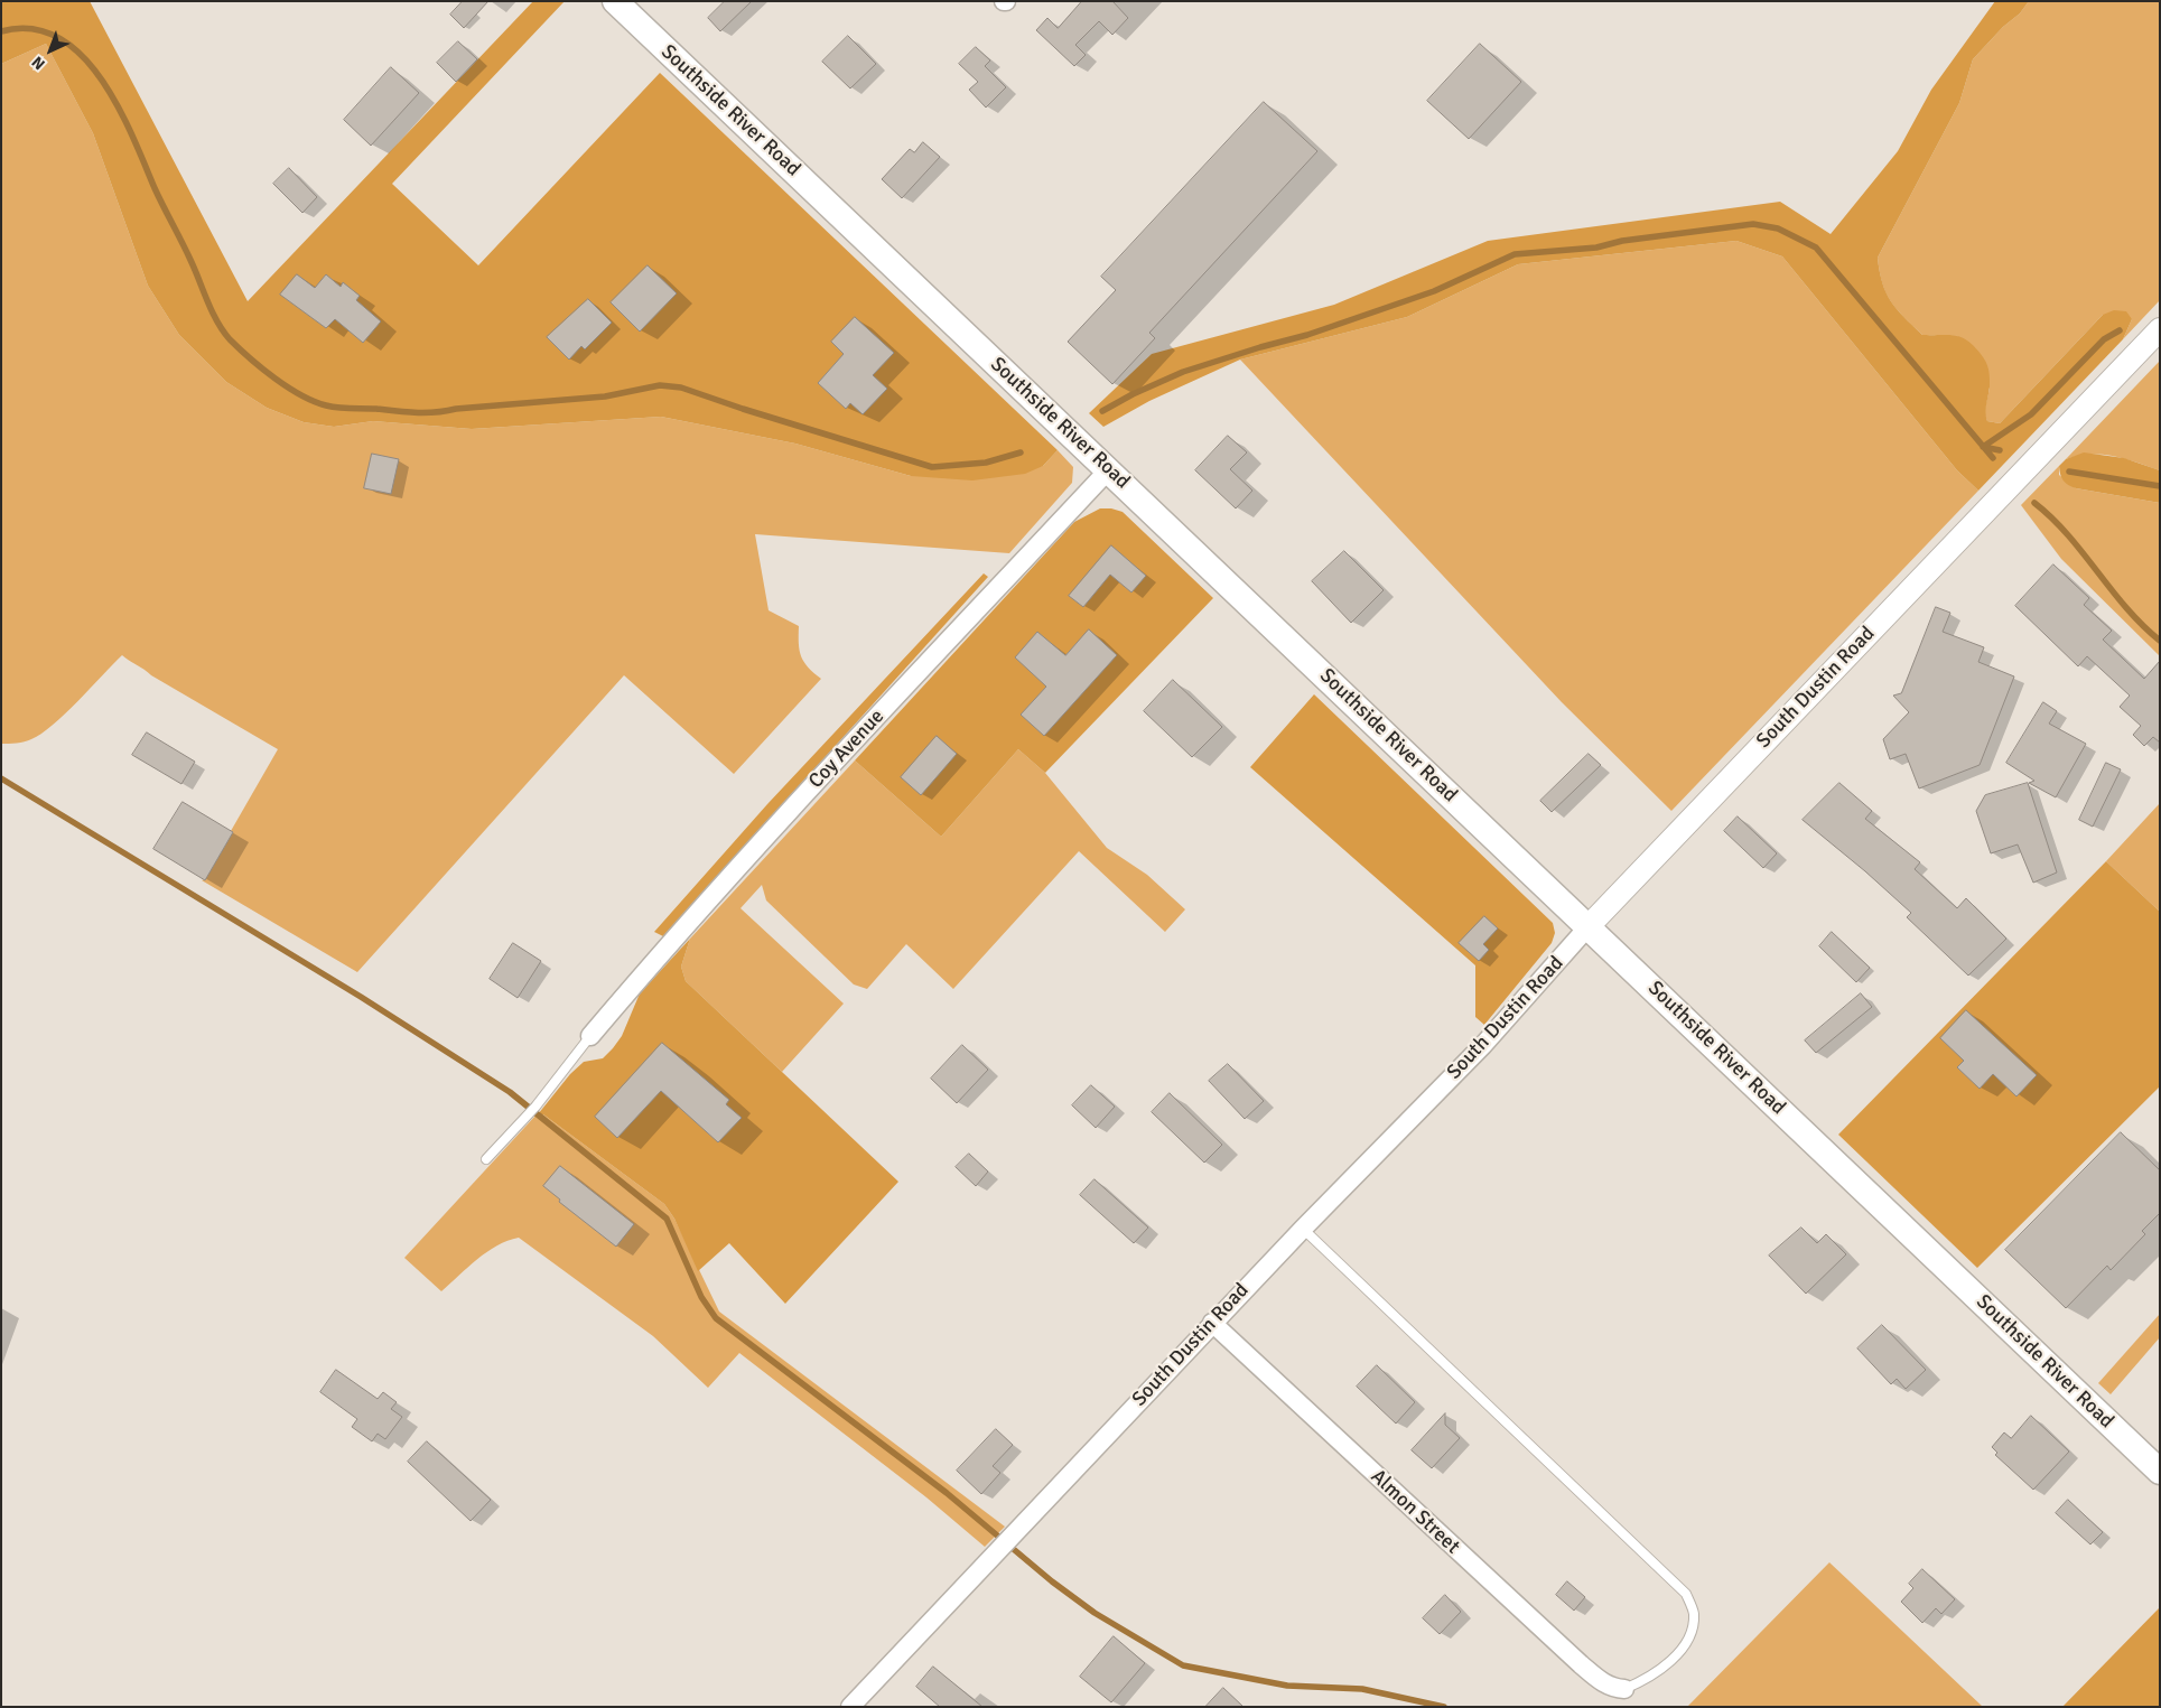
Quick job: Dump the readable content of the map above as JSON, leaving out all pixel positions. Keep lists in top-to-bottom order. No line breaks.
{"streets":{"main road":["Southside River Road"],"street":["South Dustin Road","Coy Avenue","Almon Street"]},"crossings":[["Southside River Road","South Dustin Road"],["Southside River Road","Coy Avenue"],["South Dustin Road","Almon Street"]],"north":"bottom left"}
